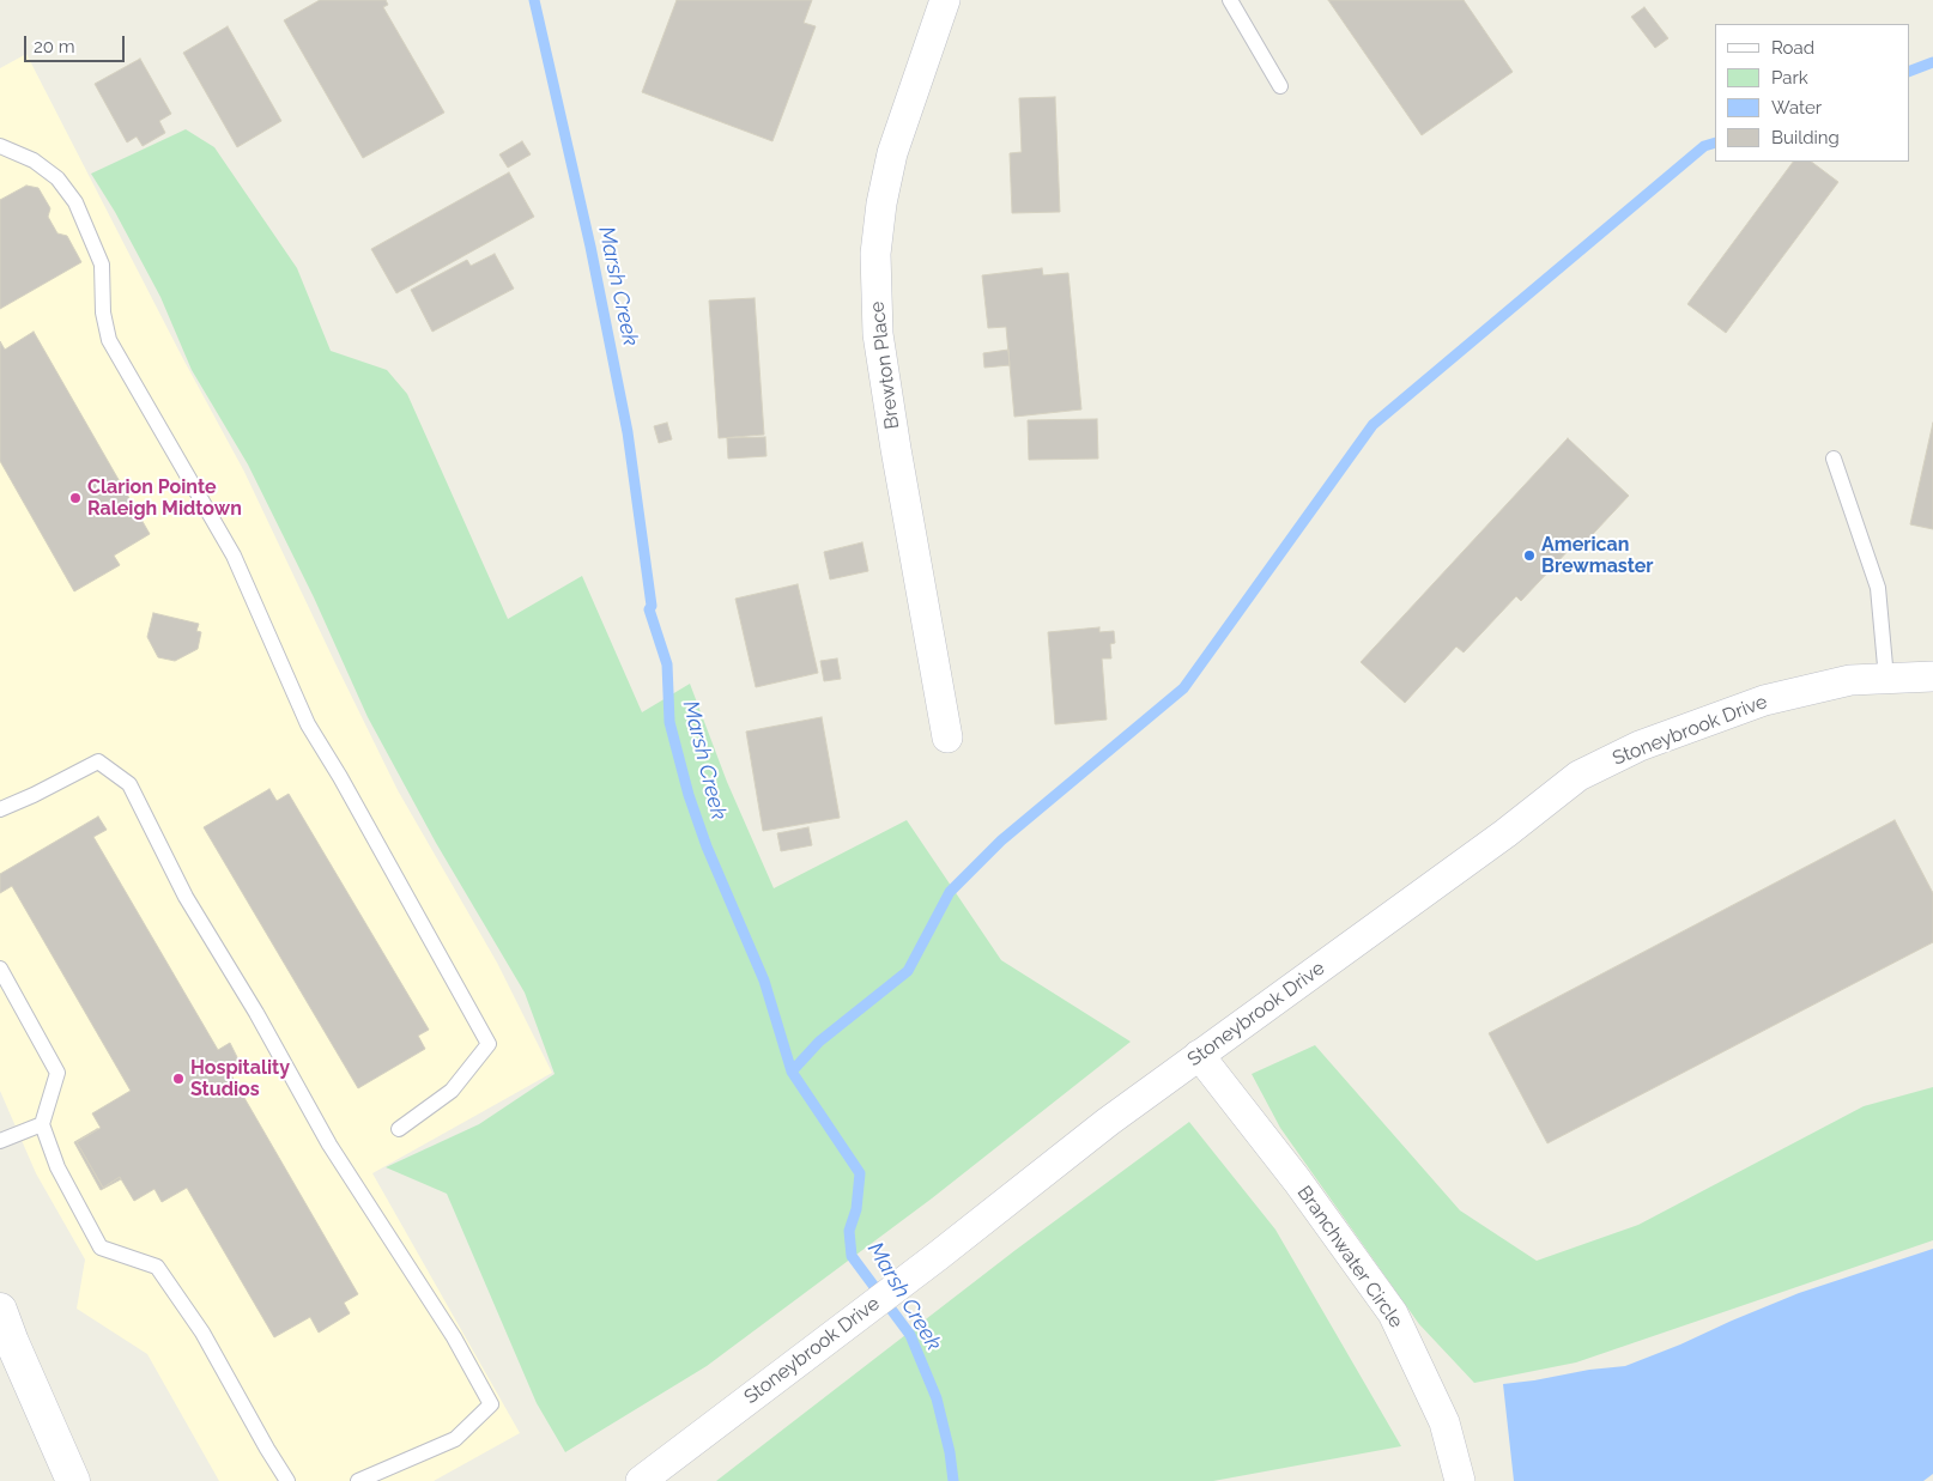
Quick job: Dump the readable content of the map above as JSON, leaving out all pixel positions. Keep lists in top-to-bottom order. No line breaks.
{"streets":{"street":["Brewton Place","Stoneybrook Drive","Branchwater Circle"]},"crossings":[["Stoneybrook Drive","Branchwater Circle"]],"water":["Marsh Creek"],"places":["Clarion Pointe Raleigh Midtown","American Brewmaster","Hospitality Studios"],"legend":["Road","Park","Water","Building"],"scale_bar":"20 m"}
